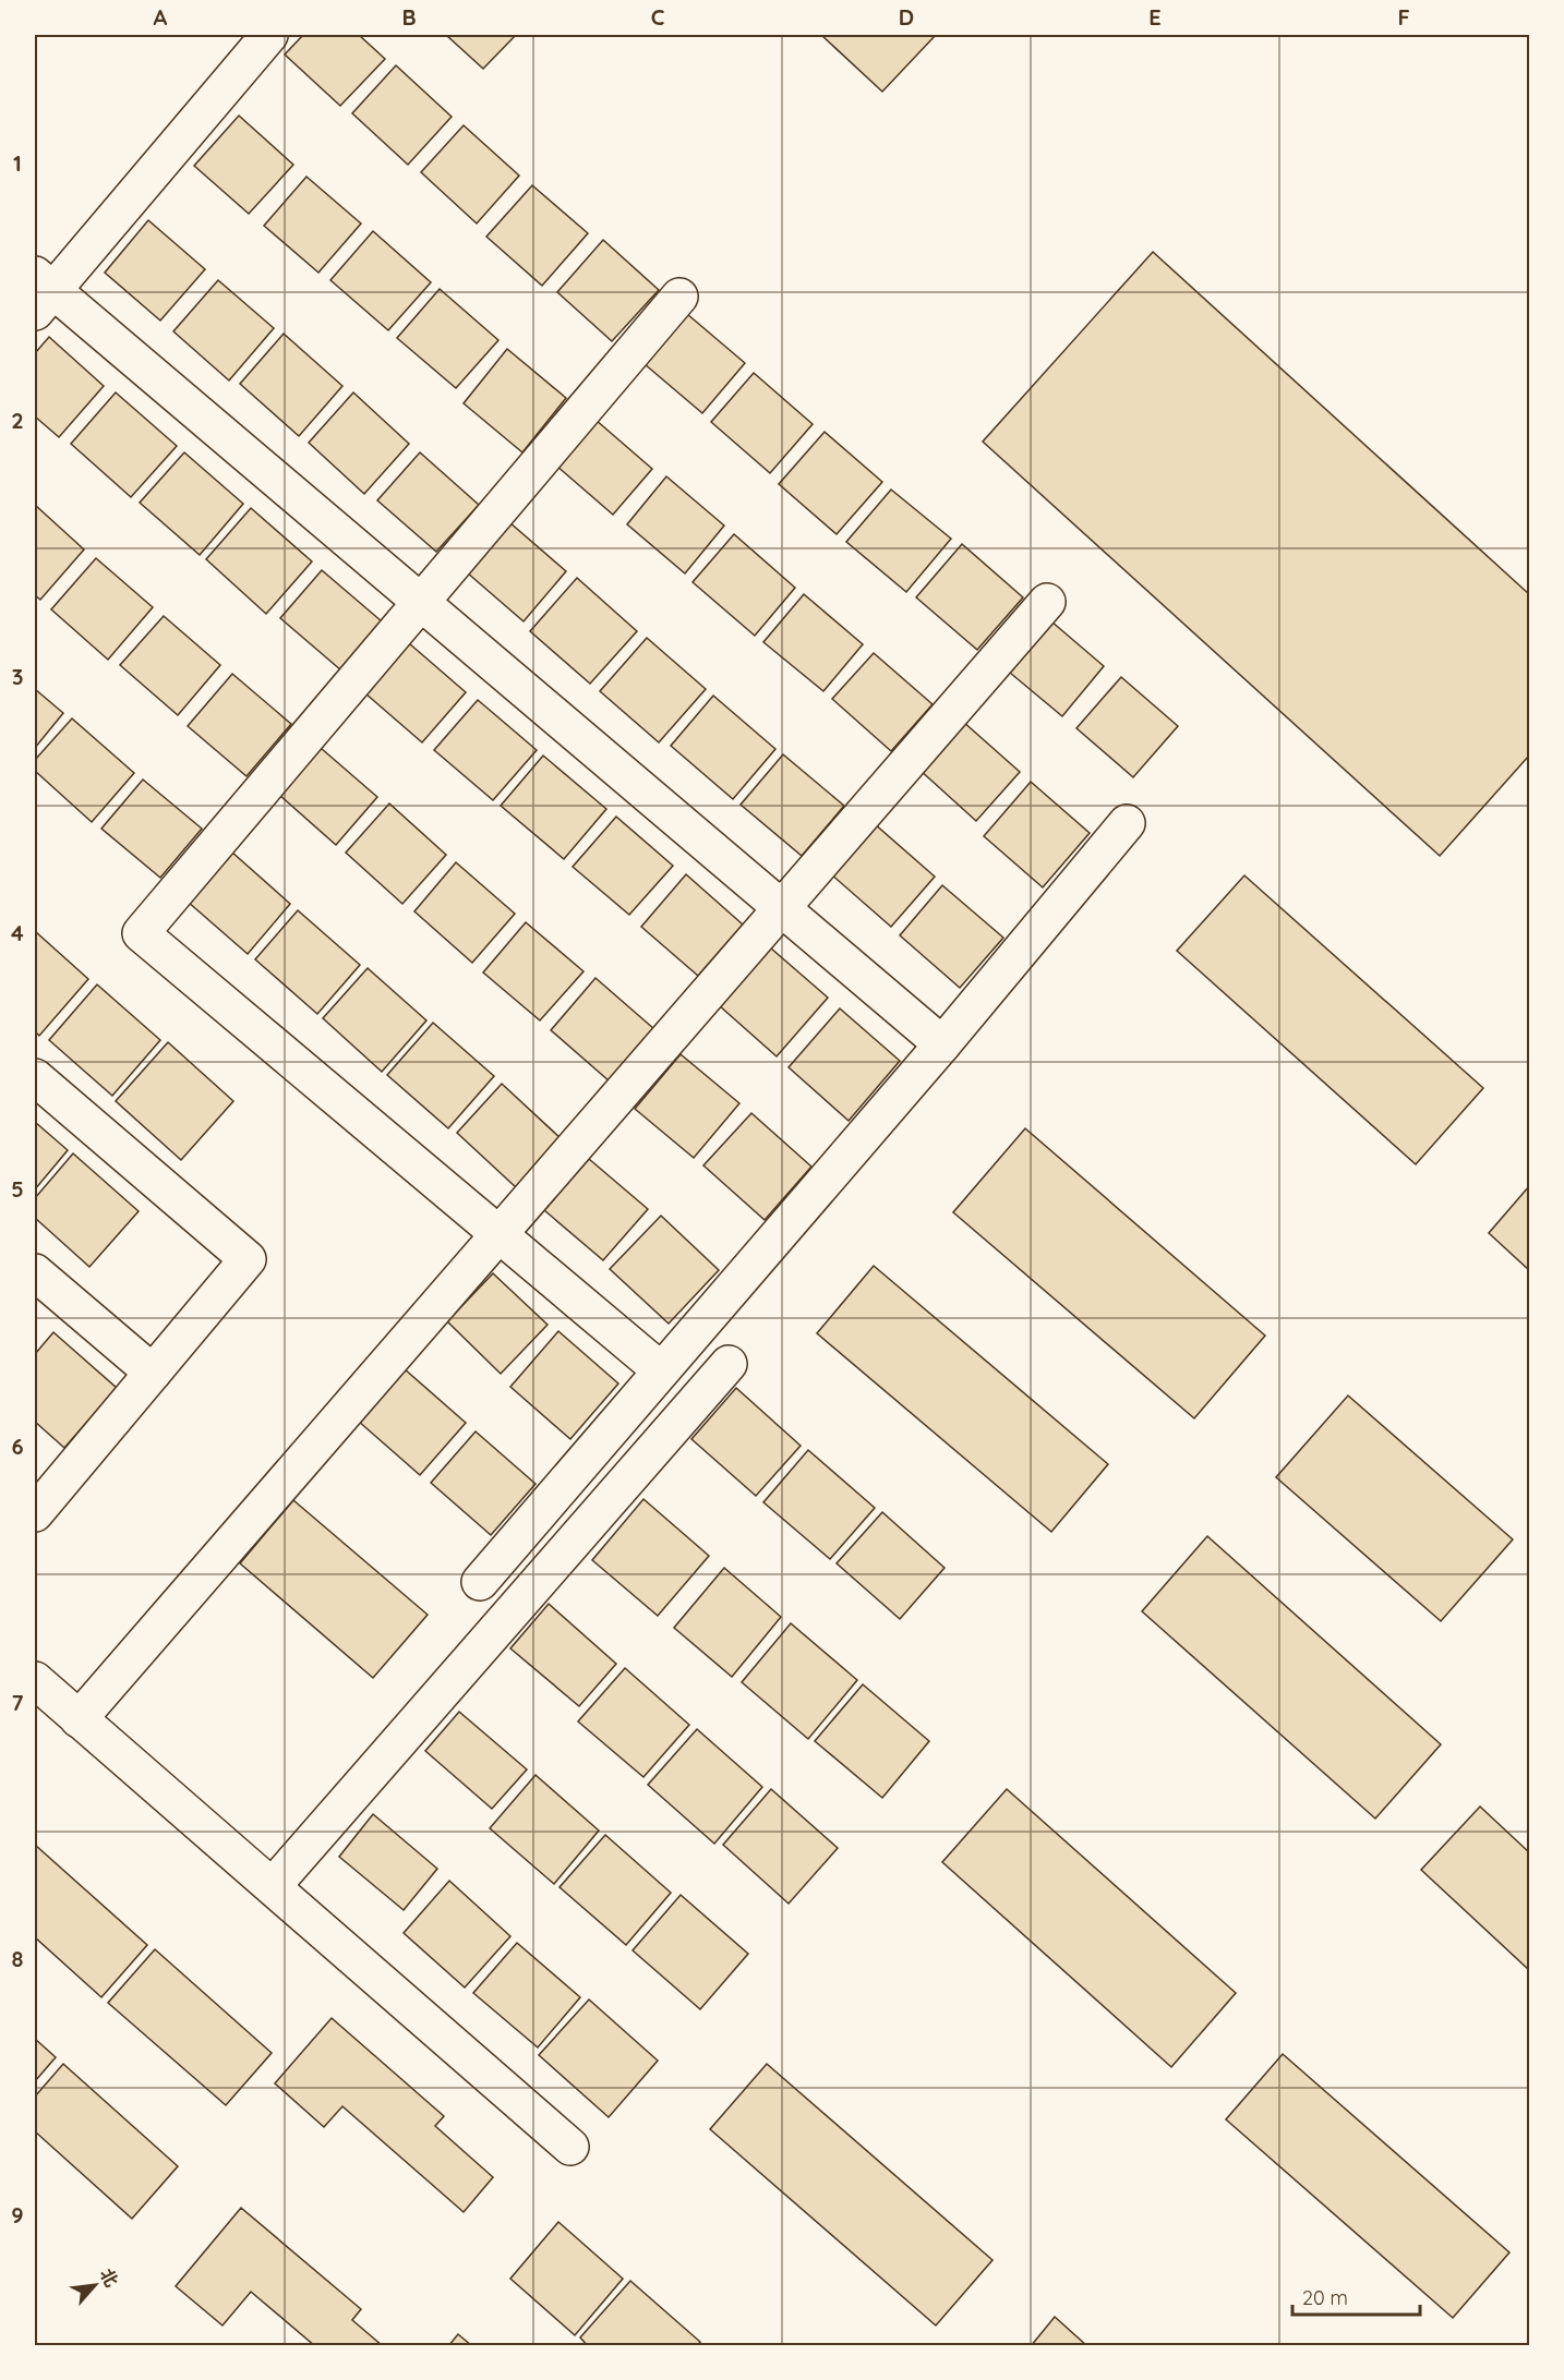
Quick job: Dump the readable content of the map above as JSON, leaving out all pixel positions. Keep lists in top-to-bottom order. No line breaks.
{"scale_bar":"20 m","north":"top right","grid":{"columns":["A","B","C","D","E","F"],"rows":["1","2","3","4","5","6","7","8","9"]}}
